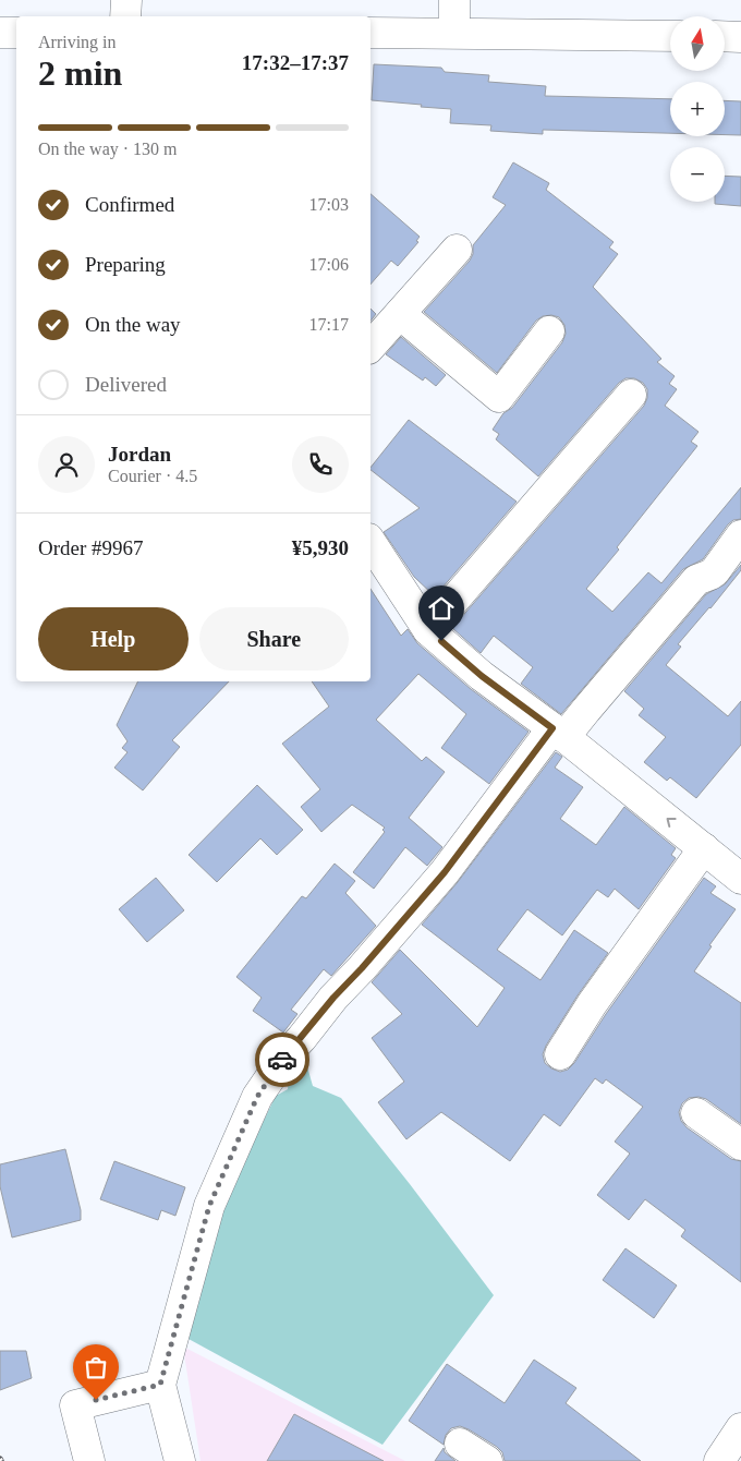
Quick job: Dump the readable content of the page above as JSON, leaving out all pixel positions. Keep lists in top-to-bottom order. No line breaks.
{"north":"top","page":{"map_buttons":["+","−"],"heading":["2 min","Arriving in","17:32–17:37"],"panel":["Jordan","Courier · 4.5","Order #9967","¥5,930"],"bar":"On the way · 130 m","list":[["Confirmed","17:03"],["Preparing","17:06"],["On the way","17:17"],"Delivered"],"buttons":["Help","Share"]}}
